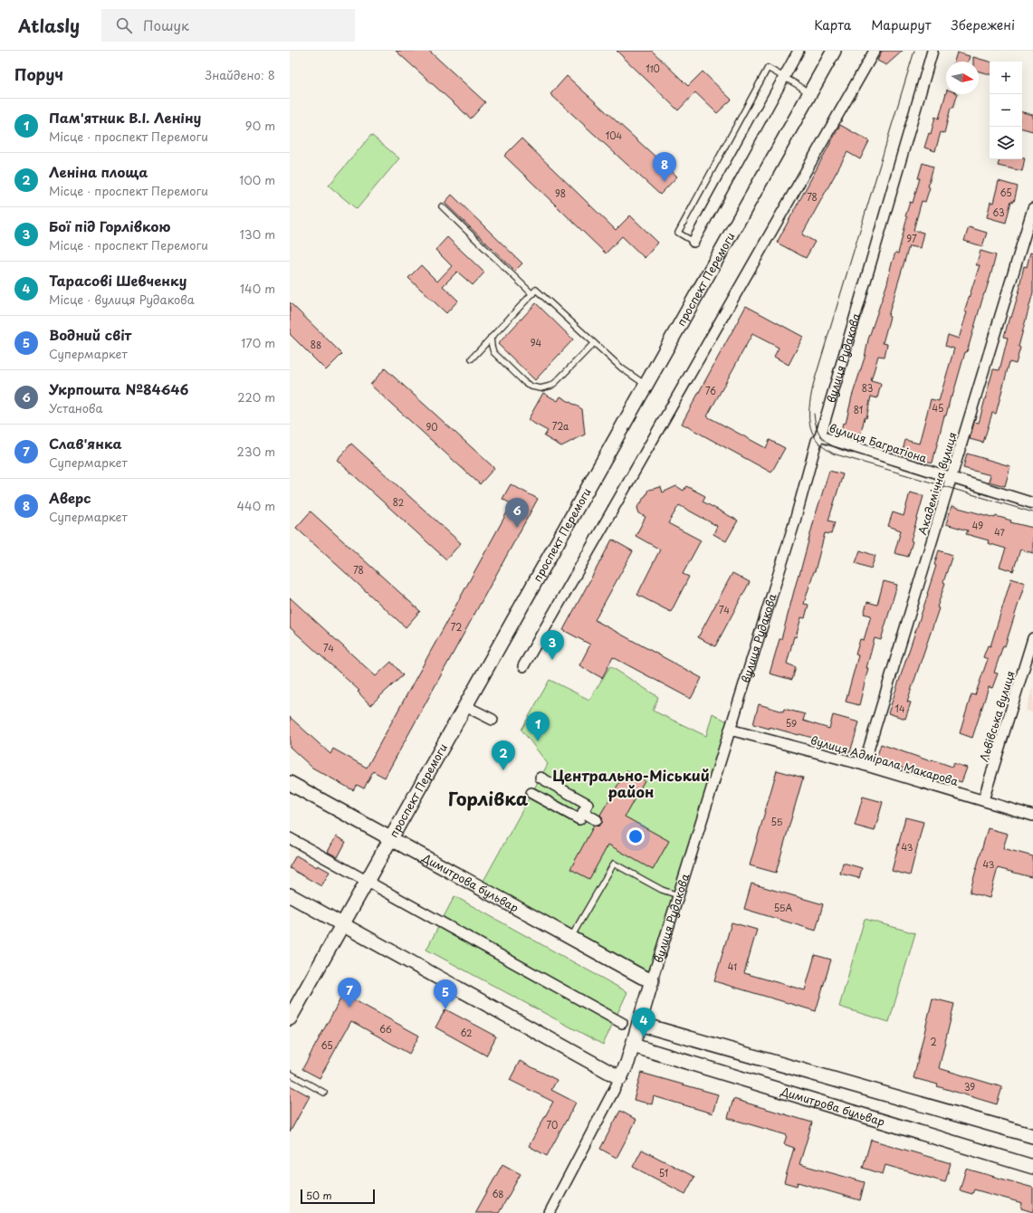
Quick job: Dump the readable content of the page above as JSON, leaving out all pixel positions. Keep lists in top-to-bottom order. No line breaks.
{"streets":{"street":["проспект Перемоги","вулиця Рудакова","вулиця Багратіона","Академічна вулиця","Львівська вулиця","вулиця Адмірала Макарова","Димитрова бульвар"]},"crossings":[["проспект Перемоги","Димитрова бульвар"],["вулиця Рудакова","вулиця Багратіона"],["вулиця Рудакова","вулиця Адмірала Макарова"],["вулиця Рудакова","Димитрова бульвар"],["вулиця Багратіона","Академічна вулиця"],["Академічна вулиця","вулиця Адмірала Макарова"],["Львівська вулиця","вулиця Адмірала Макарова"]],"districts":["Центрально-Міський район","Горлівка"],"house_numbers":["110","104","65","98","78","63","97","94","88","83","76","45","81","72а","90","82","49","47","78","74","72","74","14","59","55","43","43","55А","41","66","62","2","65","39","70","51","68"],"scale_bar":"50 m","north":"right","page":{"header":"Atlasly","search":"Пошук","nav":["Карта","Маршрут","Збережені"],"heading":["Поруч","Знайдено: 8"],"map_buttons":["+","−"],"list":[{"mark":"1","name":"Пам'ятник В.І. Леніну","note":"Місце · проспект Перемоги","value":"90 m"},{"mark":"2","name":"Леніна площа","note":"Місце · проспект Перемоги","value":"100 m"},{"mark":"3","name":"Бої під Горлівкою","note":"Місце · проспект Перемоги","value":"130 m"},{"mark":"4","name":"Тарасові Шевченку","note":"Місце · вулиця Рудакова","value":"140 m"},{"mark":"5","name":"Водний світ","note":"Супермаркет","value":"170 m"},{"mark":"6","name":"Укрпошта №84646","note":"Установа","value":"220 m"},{"mark":"7","name":"Слав'янка","note":"Супермаркет","value":"230 m"},{"mark":"8","name":"Аверс","note":"Супермаркет","value":"440 m"}],"pins":["8","6","3","1","2","7","5","4"],"scale":"50 m"}}
